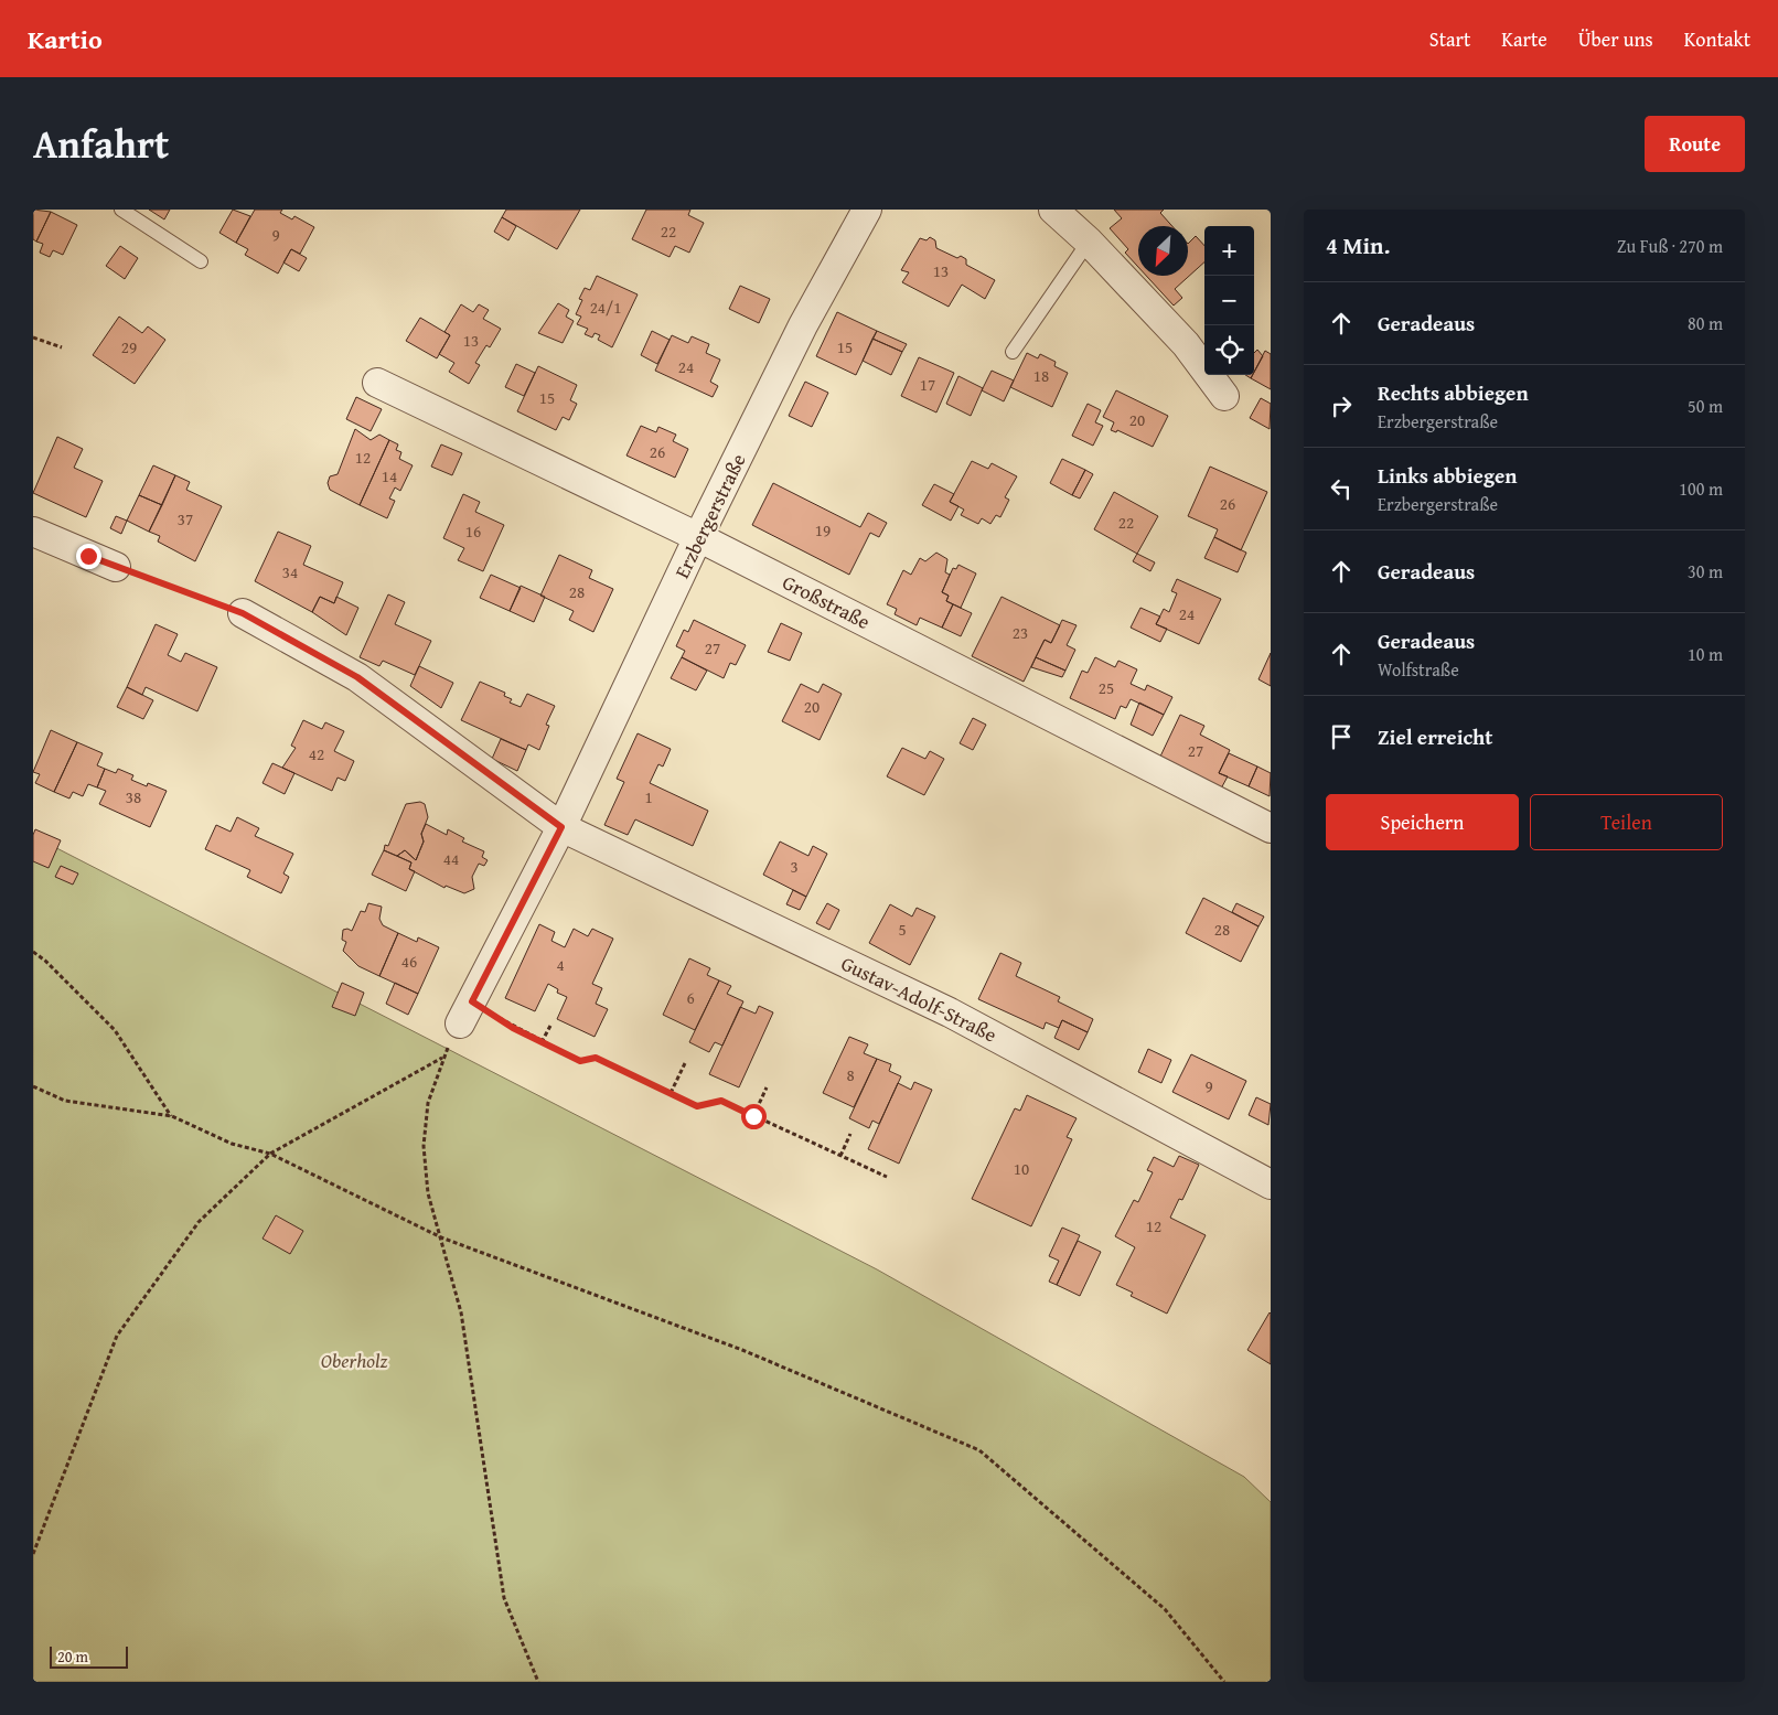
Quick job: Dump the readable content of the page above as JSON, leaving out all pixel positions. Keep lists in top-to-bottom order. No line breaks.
{"streets":{"street":["Erzbergerstraße","Großstraße","Gustav-Adolf-Straße"]},"crossings":[["Erzbergerstraße","Großstraße"],["Erzbergerstraße","Gustav-Adolf-Straße"]],"parks":["Oberholz"],"house_numbers":["22","9","13","24/1","13","29","15","24","18","17","15","20","26","12","14","26","37","22","19","16","34","28","24","23","27","25","20","27","42","38","1","44","3","5","28","46","4","6","8","9","10","12"],"scale_bar":"20 m","north":"bottom left","page":{"header":"Kartio","nav":["Start","Karte","Über uns","Kontakt"],"title":"Anfahrt","buttons":["Route",["Speichern","Teilen"]],"heading":["4 Min.","Zu Fuß · 270 m"],"map_buttons":["+","−"],"list":[["Geradeaus","80 m"],["Rechts abbiegen","Erzbergerstraße","50 m"],["Links abbiegen","Erzbergerstraße","100 m"],["Geradeaus","30 m"],["Geradeaus","Wolfstraße","10 m"],"Ziel erreicht"],"scale":"20 m"}}
